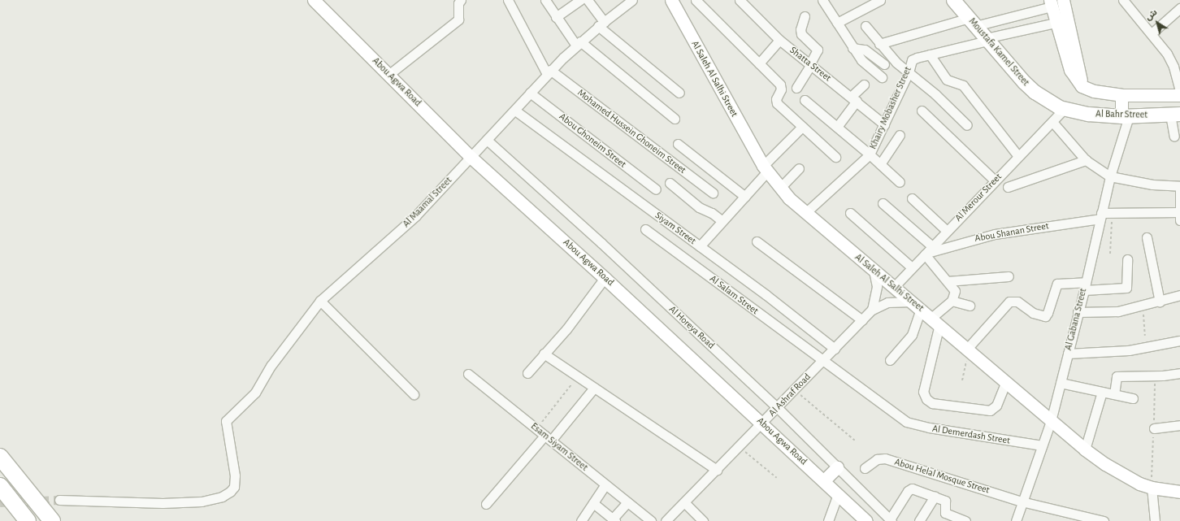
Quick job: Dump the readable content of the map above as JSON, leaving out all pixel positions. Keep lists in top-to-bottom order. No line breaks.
{"streets":{"main road":["Moustafa Kamel Street","Al Bahr Street"],"street":["Shatta Street","Al Saleh Al Salhi Street","Abou Agwa Road","Khairy Mobasher Street","Mohamed Hussein Ghoneim Street","Abou Ghoneim Street","Al Merour Street","Al Maamal Street","Siyam Street","Abou Shanan Street","Al Salam Street","Al Gabana Street","Al Horeya Road","Al Ashraf Road","Al Demerdash Street","Esam Siyam Street","Abou Helal Mosque Street"]},"crossings":[["Moustafa Kamel Street","Khairy Mobasher Street"],["Moustafa Kamel Street","Al Bahr Street"],["Moustafa Kamel Street","Al Merour Street"],["Shatta Street","Khairy Mobasher Street"],["Al Saleh Al Salhi Street","Al Merour Street"],["Al Saleh Al Salhi Street","Al Gabana Street"],["Al Saleh Al Salhi Street","Al Ashraf Road"],["Abou Agwa Road","Al Maamal Street"],["Abou Agwa Road","Al Ashraf Road"],["Al Bahr Street","Al Merour Street"],["Al Bahr Street","Al Gabana Street"],["Mohamed Hussein Ghoneim Street","Al Maamal Street"],["Abou Ghoneim Street","Al Maamal Street"],["Al Merour Street","Abou Shanan Street"],["Al Maamal Street","Siyam Street"],["Al Maamal Street","Al Horeya Road"],["Siyam Street","Al Ashraf Road"],["Abou Shanan Street","Al Gabana Street"],["Al Salam Street","Al Ashraf Road"],["Al Salam Street","Al Demerdash Street"],["Al Gabana Street","Al Demerdash Street"],["Al Gabana Street","Abou Helal Mosque Street"],["Al Horeya Road","Al Ashraf Road"]],"north":"top left"}
